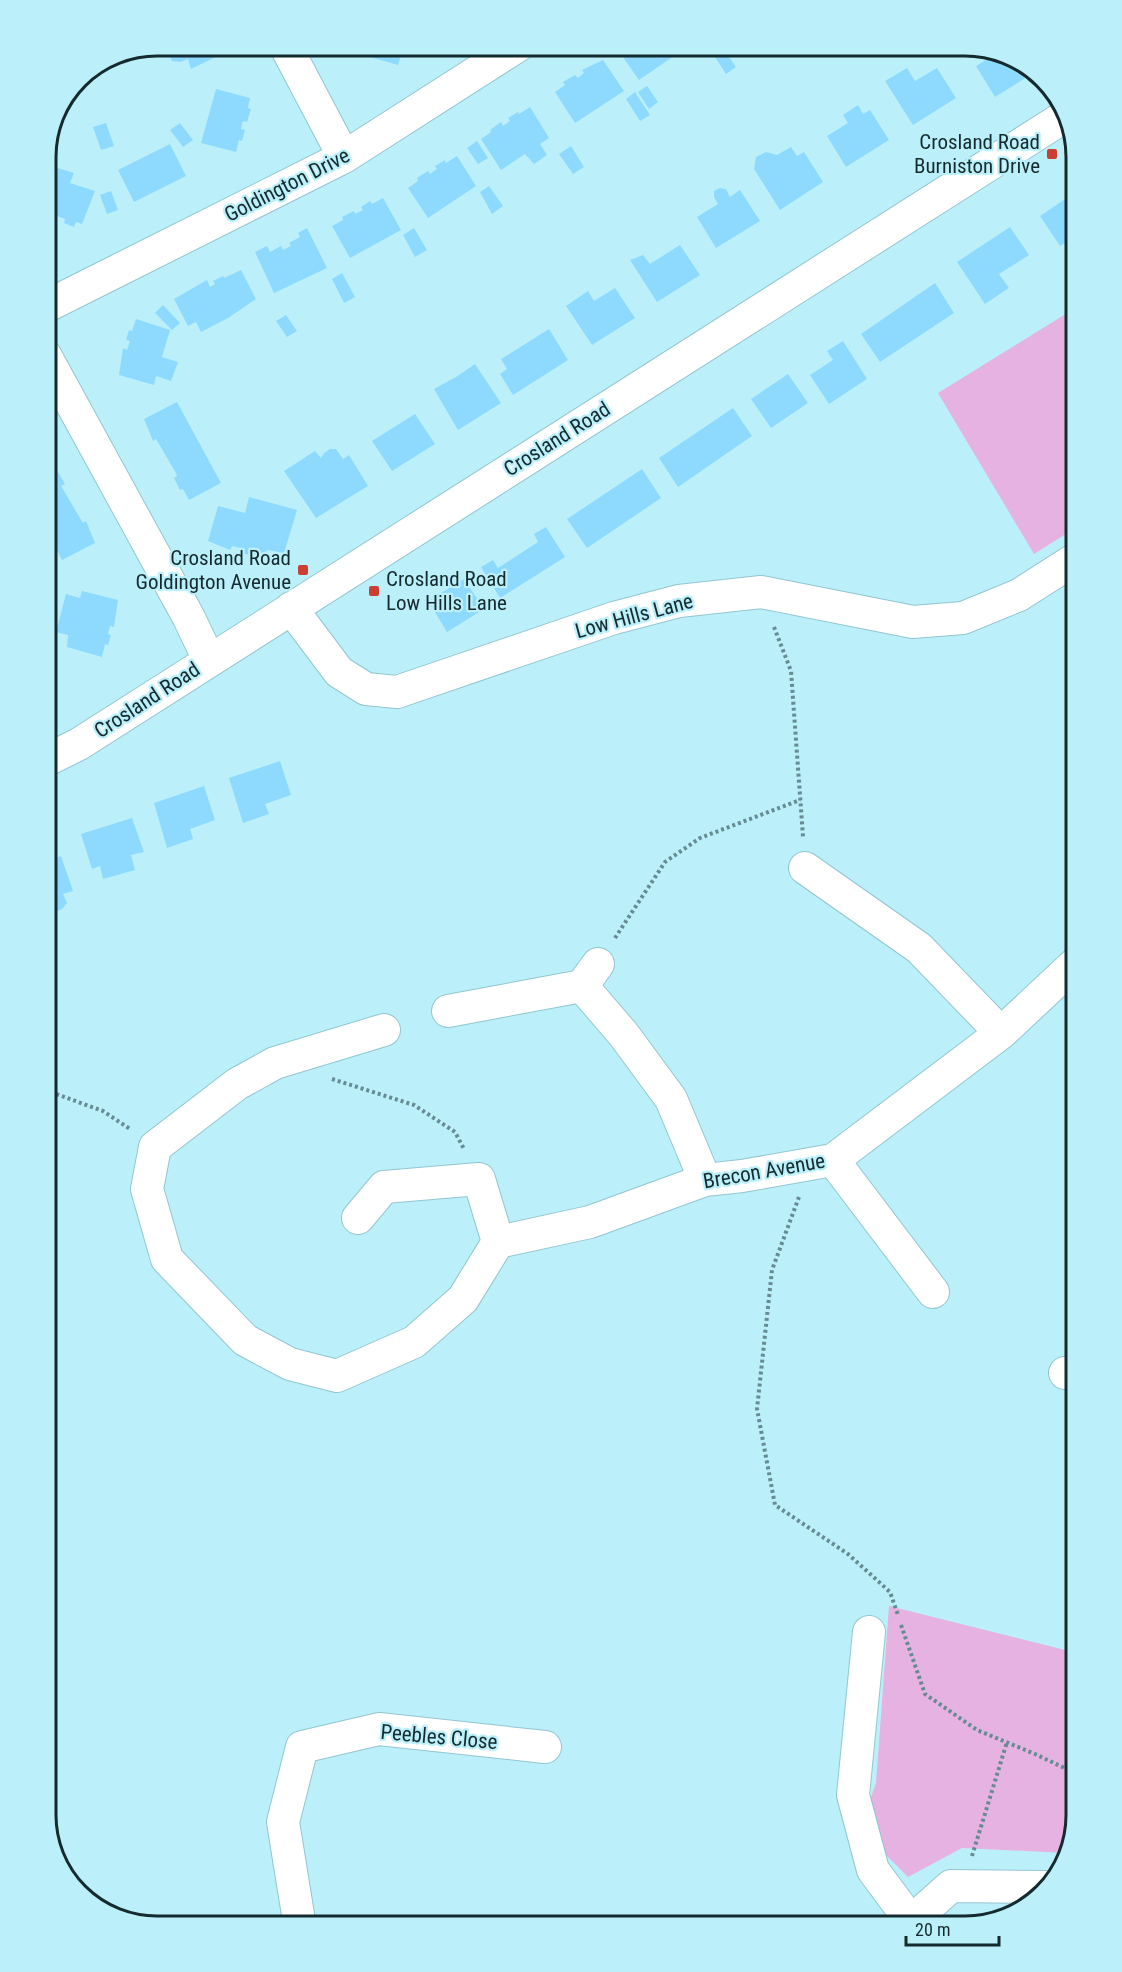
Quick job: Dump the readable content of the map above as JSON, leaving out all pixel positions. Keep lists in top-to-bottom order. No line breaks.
{"streets":{"street":["Goldington Drive","Crosland Road","Low Hills Lane","Brecon Avenue","Peebles Close"]},"crossings":[["Crosland Road","Low Hills Lane"]],"places":{"transit":["Crosland Road Burniston Drive","Crosland Road Goldington Avenue","Crosland Road Low Hills Lane"]},"scale_bar":"20 m"}
